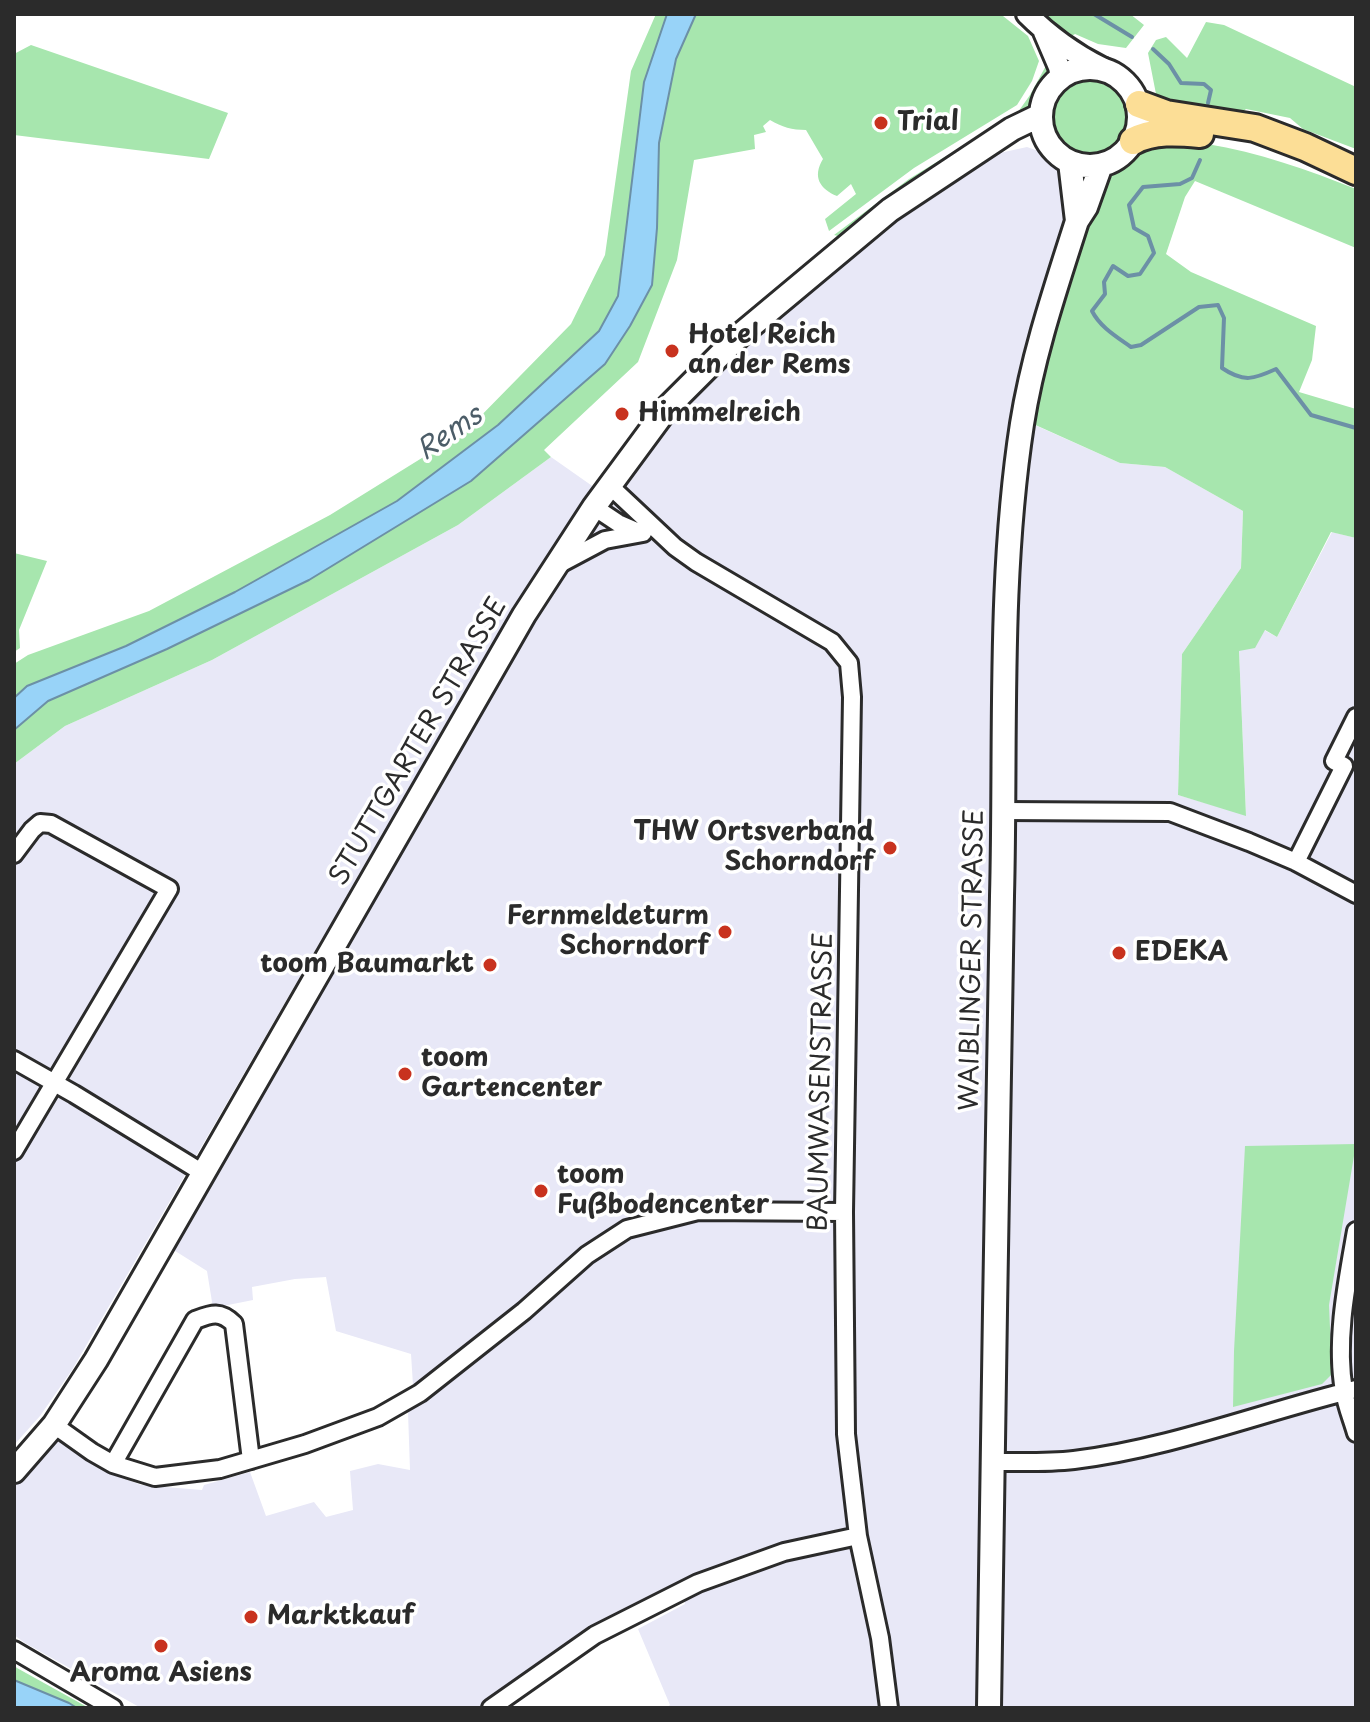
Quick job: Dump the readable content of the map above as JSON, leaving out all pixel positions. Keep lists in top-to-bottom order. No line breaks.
{"streets":{"main road":["STUTTGARTER STRASSE","WAIBLINGER STRASSE"],"street":["BAUMWASENSTRASSE"]},"crossings":[["STUTTGARTER STRASSE","WAIBLINGER STRASSE"],["STUTTGARTER STRASSE","BAUMWASENSTRASSE"]],"water":["Rems"],"places":["Trial","Hotel Reich an der Rems","Himmelreich","THW Ortsverband Schorndorf","Fernmeldeturm Schorndorf","EDEKA","toom Baumarkt","toom Gartencenter","toom Fußbodencenter","Marktkauf","Aroma Asiens"]}
